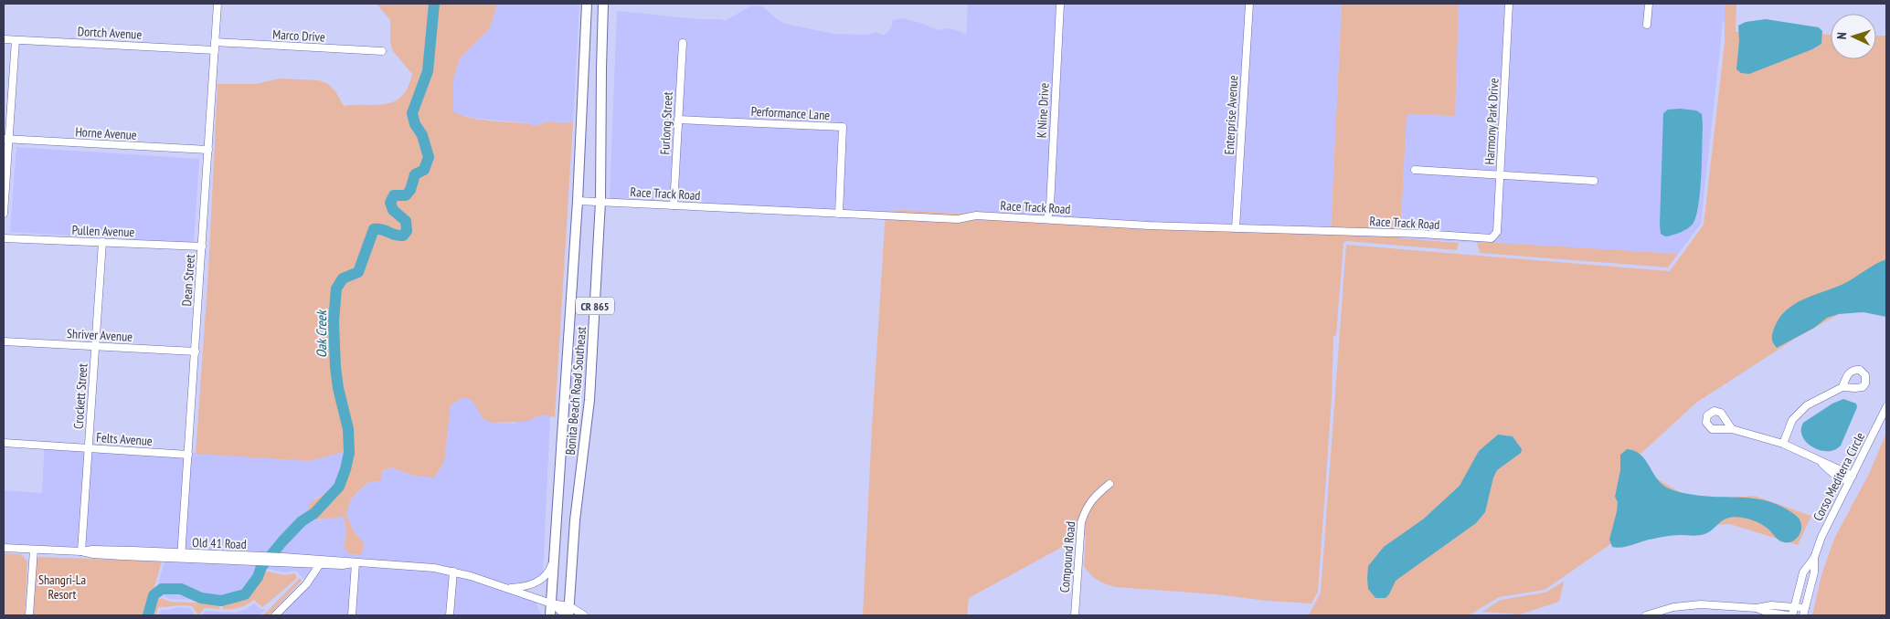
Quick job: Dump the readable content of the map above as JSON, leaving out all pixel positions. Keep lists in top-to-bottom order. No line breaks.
{"streets":{"main road":["CR 865","Bonita Beach Road Southeast"],"street":["Dortch Avenue","Marco Drive","K Nine Drive","Performance Lane","Enterprise Avenue","Harmony Park Drive","Furlong Street","Horne Avenue","Race Track Road","Pullen Avenue","Dean Street","Shriver Avenue","Crockett Street","Felts Avenue","Corso Mediterra Circle","Old 41 Road","Compound Road"]},"crossings":[["Dortch Avenue","Dean Street"],["Marco Drive","Dean Street"],["K Nine Drive","Race Track Road"],["Performance Lane","Furlong Street"],["Performance Lane","Race Track Road"],["Enterprise Avenue","Race Track Road"],["Harmony Park Drive","Race Track Road"],["Furlong Street","Race Track Road"],["Horne Avenue","Dean Street"],["Race Track Road","Bonita Beach Road Southeast"],["Pullen Avenue","Dean Street"],["Pullen Avenue","Crockett Street"],["Dean Street","Shriver Avenue"],["Dean Street","Felts Avenue"],["Dean Street","Old 41 Road"],["Shriver Avenue","Crockett Street"],["Bonita Beach Road Southeast","Old 41 Road"],["Crockett Street","Felts Avenue"],["Crockett Street","Old 41 Road"]],"water":["Oak Creek"],"parks":["Shangri-La Resort"],"north":"left"}
